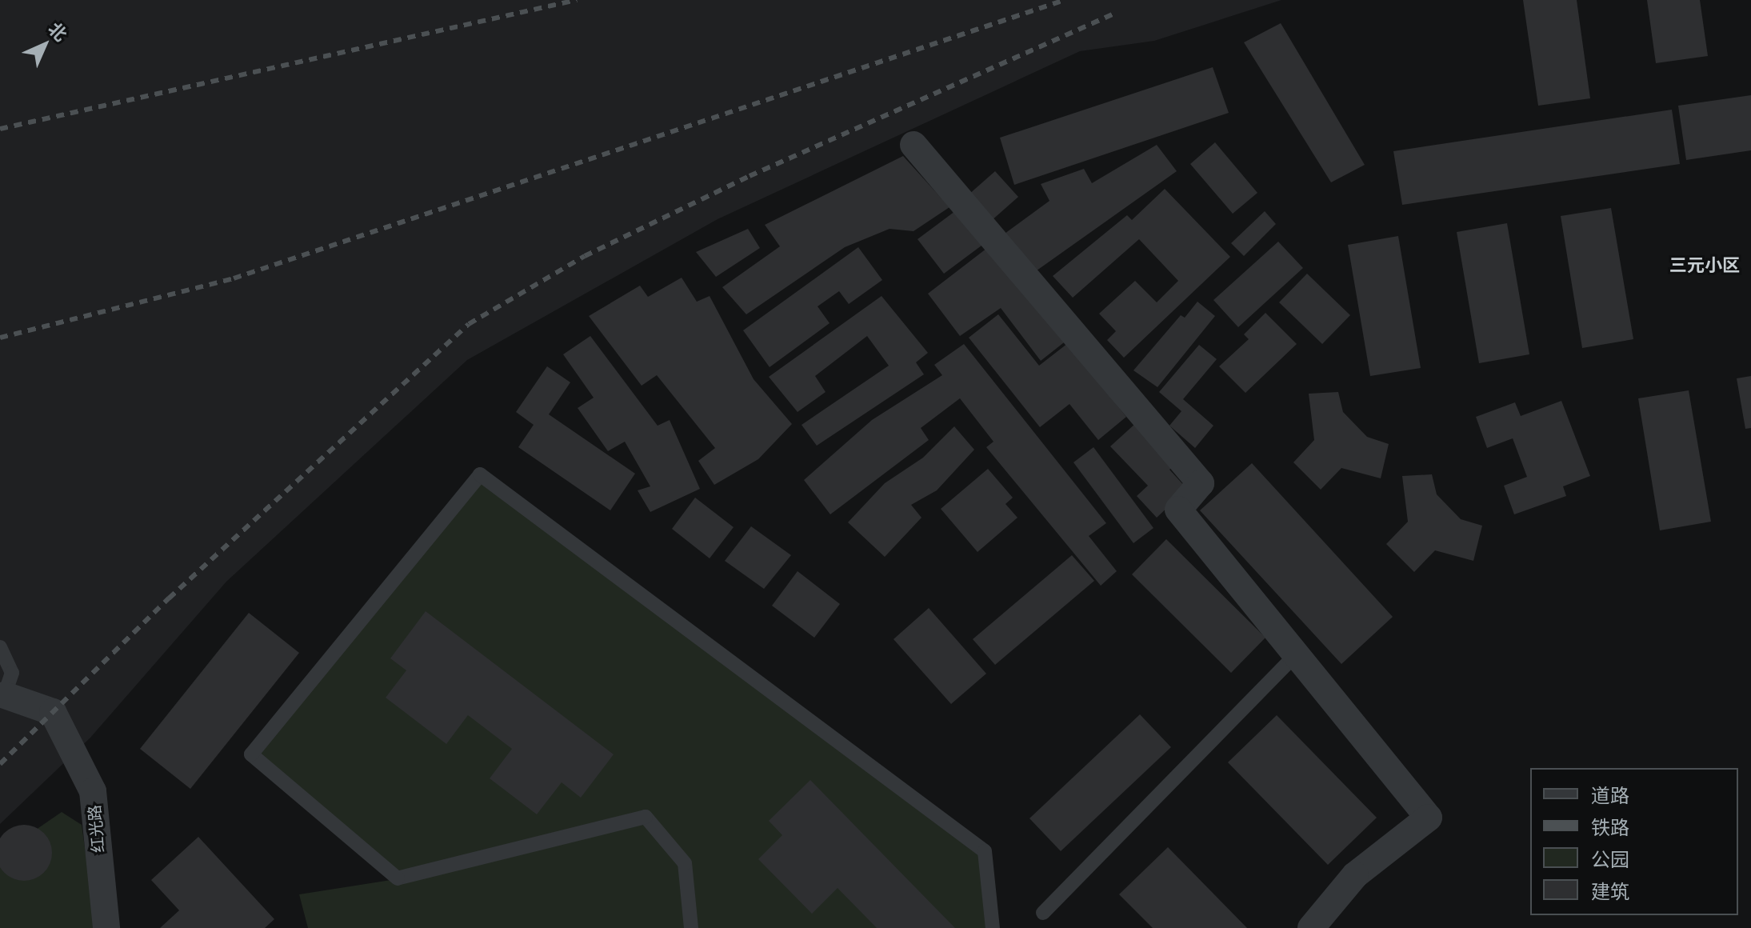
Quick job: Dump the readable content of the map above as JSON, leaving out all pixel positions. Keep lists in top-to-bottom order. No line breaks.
{"streets":{"street":["红光路"]},"districts":["三元小区"],"legend":["道路","铁路","公园","建筑"],"north":"top right"}
